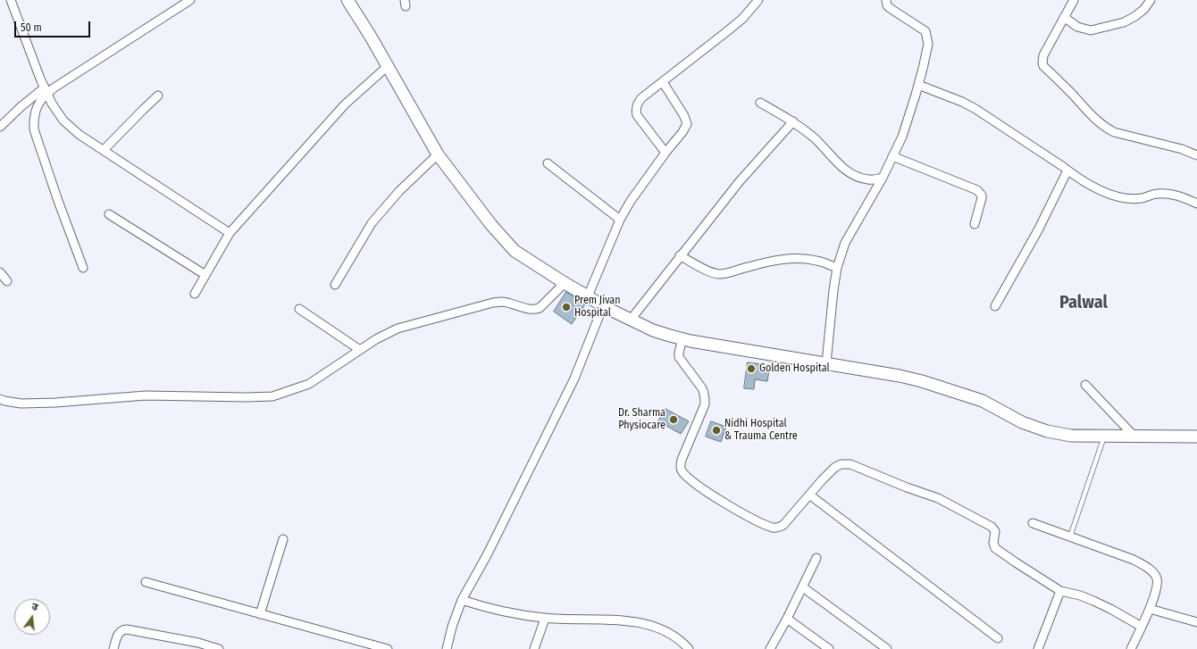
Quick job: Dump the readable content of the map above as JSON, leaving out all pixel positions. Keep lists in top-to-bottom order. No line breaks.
{"districts":["Palwal"],"places":["Prem Jivan Hospital","Golden Hospital","Dr. Sharma Physiocare","Nidhi Hospital & Trauma Centre"],"scale_bar":"50 m","north":"top"}
